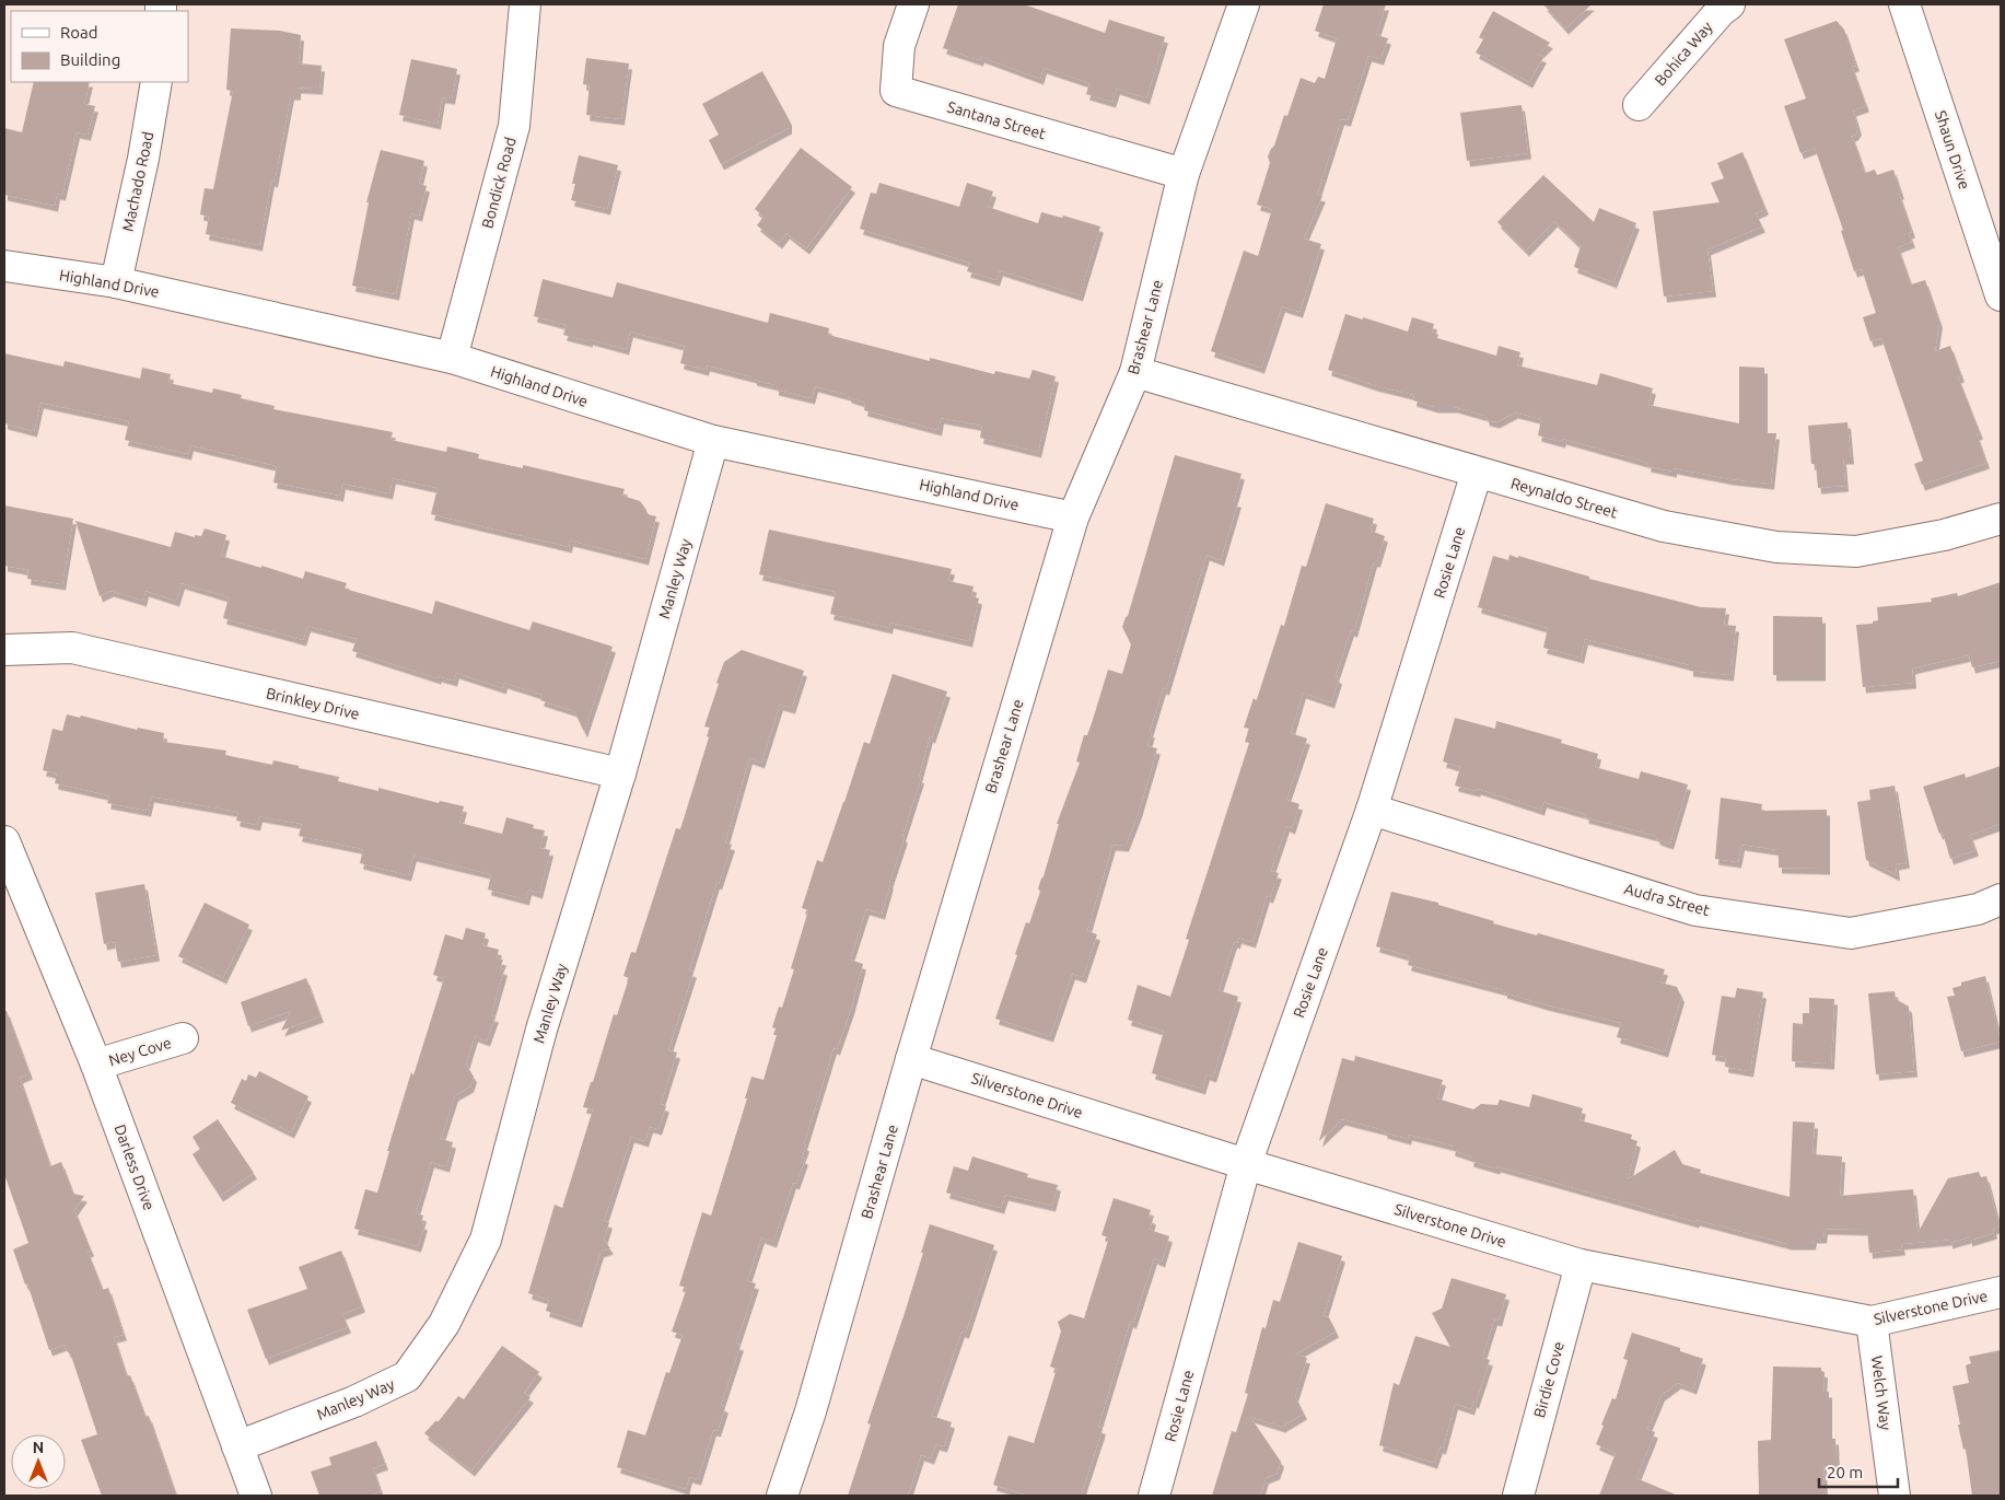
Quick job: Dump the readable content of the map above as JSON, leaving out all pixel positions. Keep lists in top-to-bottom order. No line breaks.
{"streets":{"street":["Bohica Way","Santana Street","Shaun Drive","Machado Road","Bondick Road","Highland Drive","Brashear Lane","Reynaldo Street","Rosie Lane","Manley Way","Brinkley Drive","Audra Street","Ney Cove","Silverstone Drive","Darless Drive","Birdie Cove","Welch Way"]},"crossings":[["Santana Street","Brashear Lane"],["Machado Road","Highland Drive"],["Bondick Road","Highland Drive"],["Highland Drive","Brashear Lane"],["Highland Drive","Manley Way"],["Brashear Lane","Reynaldo Street"],["Brashear Lane","Silverstone Drive"],["Reynaldo Street","Rosie Lane"],["Rosie Lane","Audra Street"],["Rosie Lane","Silverstone Drive"],["Manley Way","Brinkley Drive"],["Manley Way","Darless Drive"],["Ney Cove","Darless Drive"],["Silverstone Drive","Birdie Cove"],["Silverstone Drive","Welch Way"]],"legend":["Road","Building"],"scale_bar":"20 m","north":"top"}
